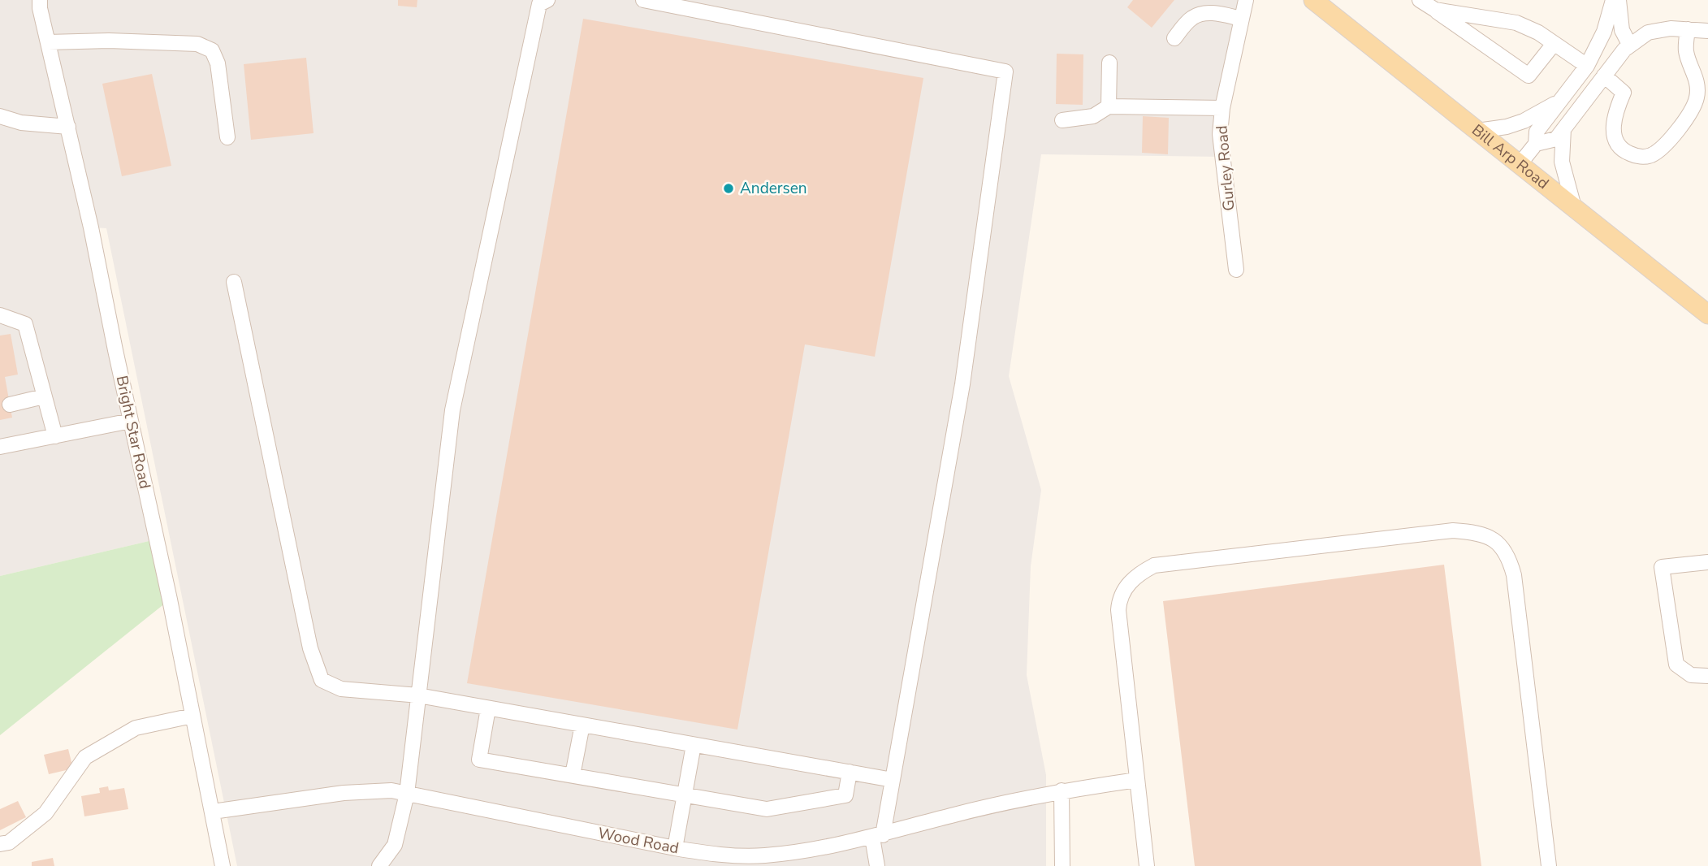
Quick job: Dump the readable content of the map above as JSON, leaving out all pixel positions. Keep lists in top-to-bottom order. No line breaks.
{"streets":{"main road":["Bill Arp Road"],"street":["Gurley Road","Bright Star Road","Wood Road"]},"crossings":[["Bright Star Road","Wood Road"]],"places":["Andersen"]}
